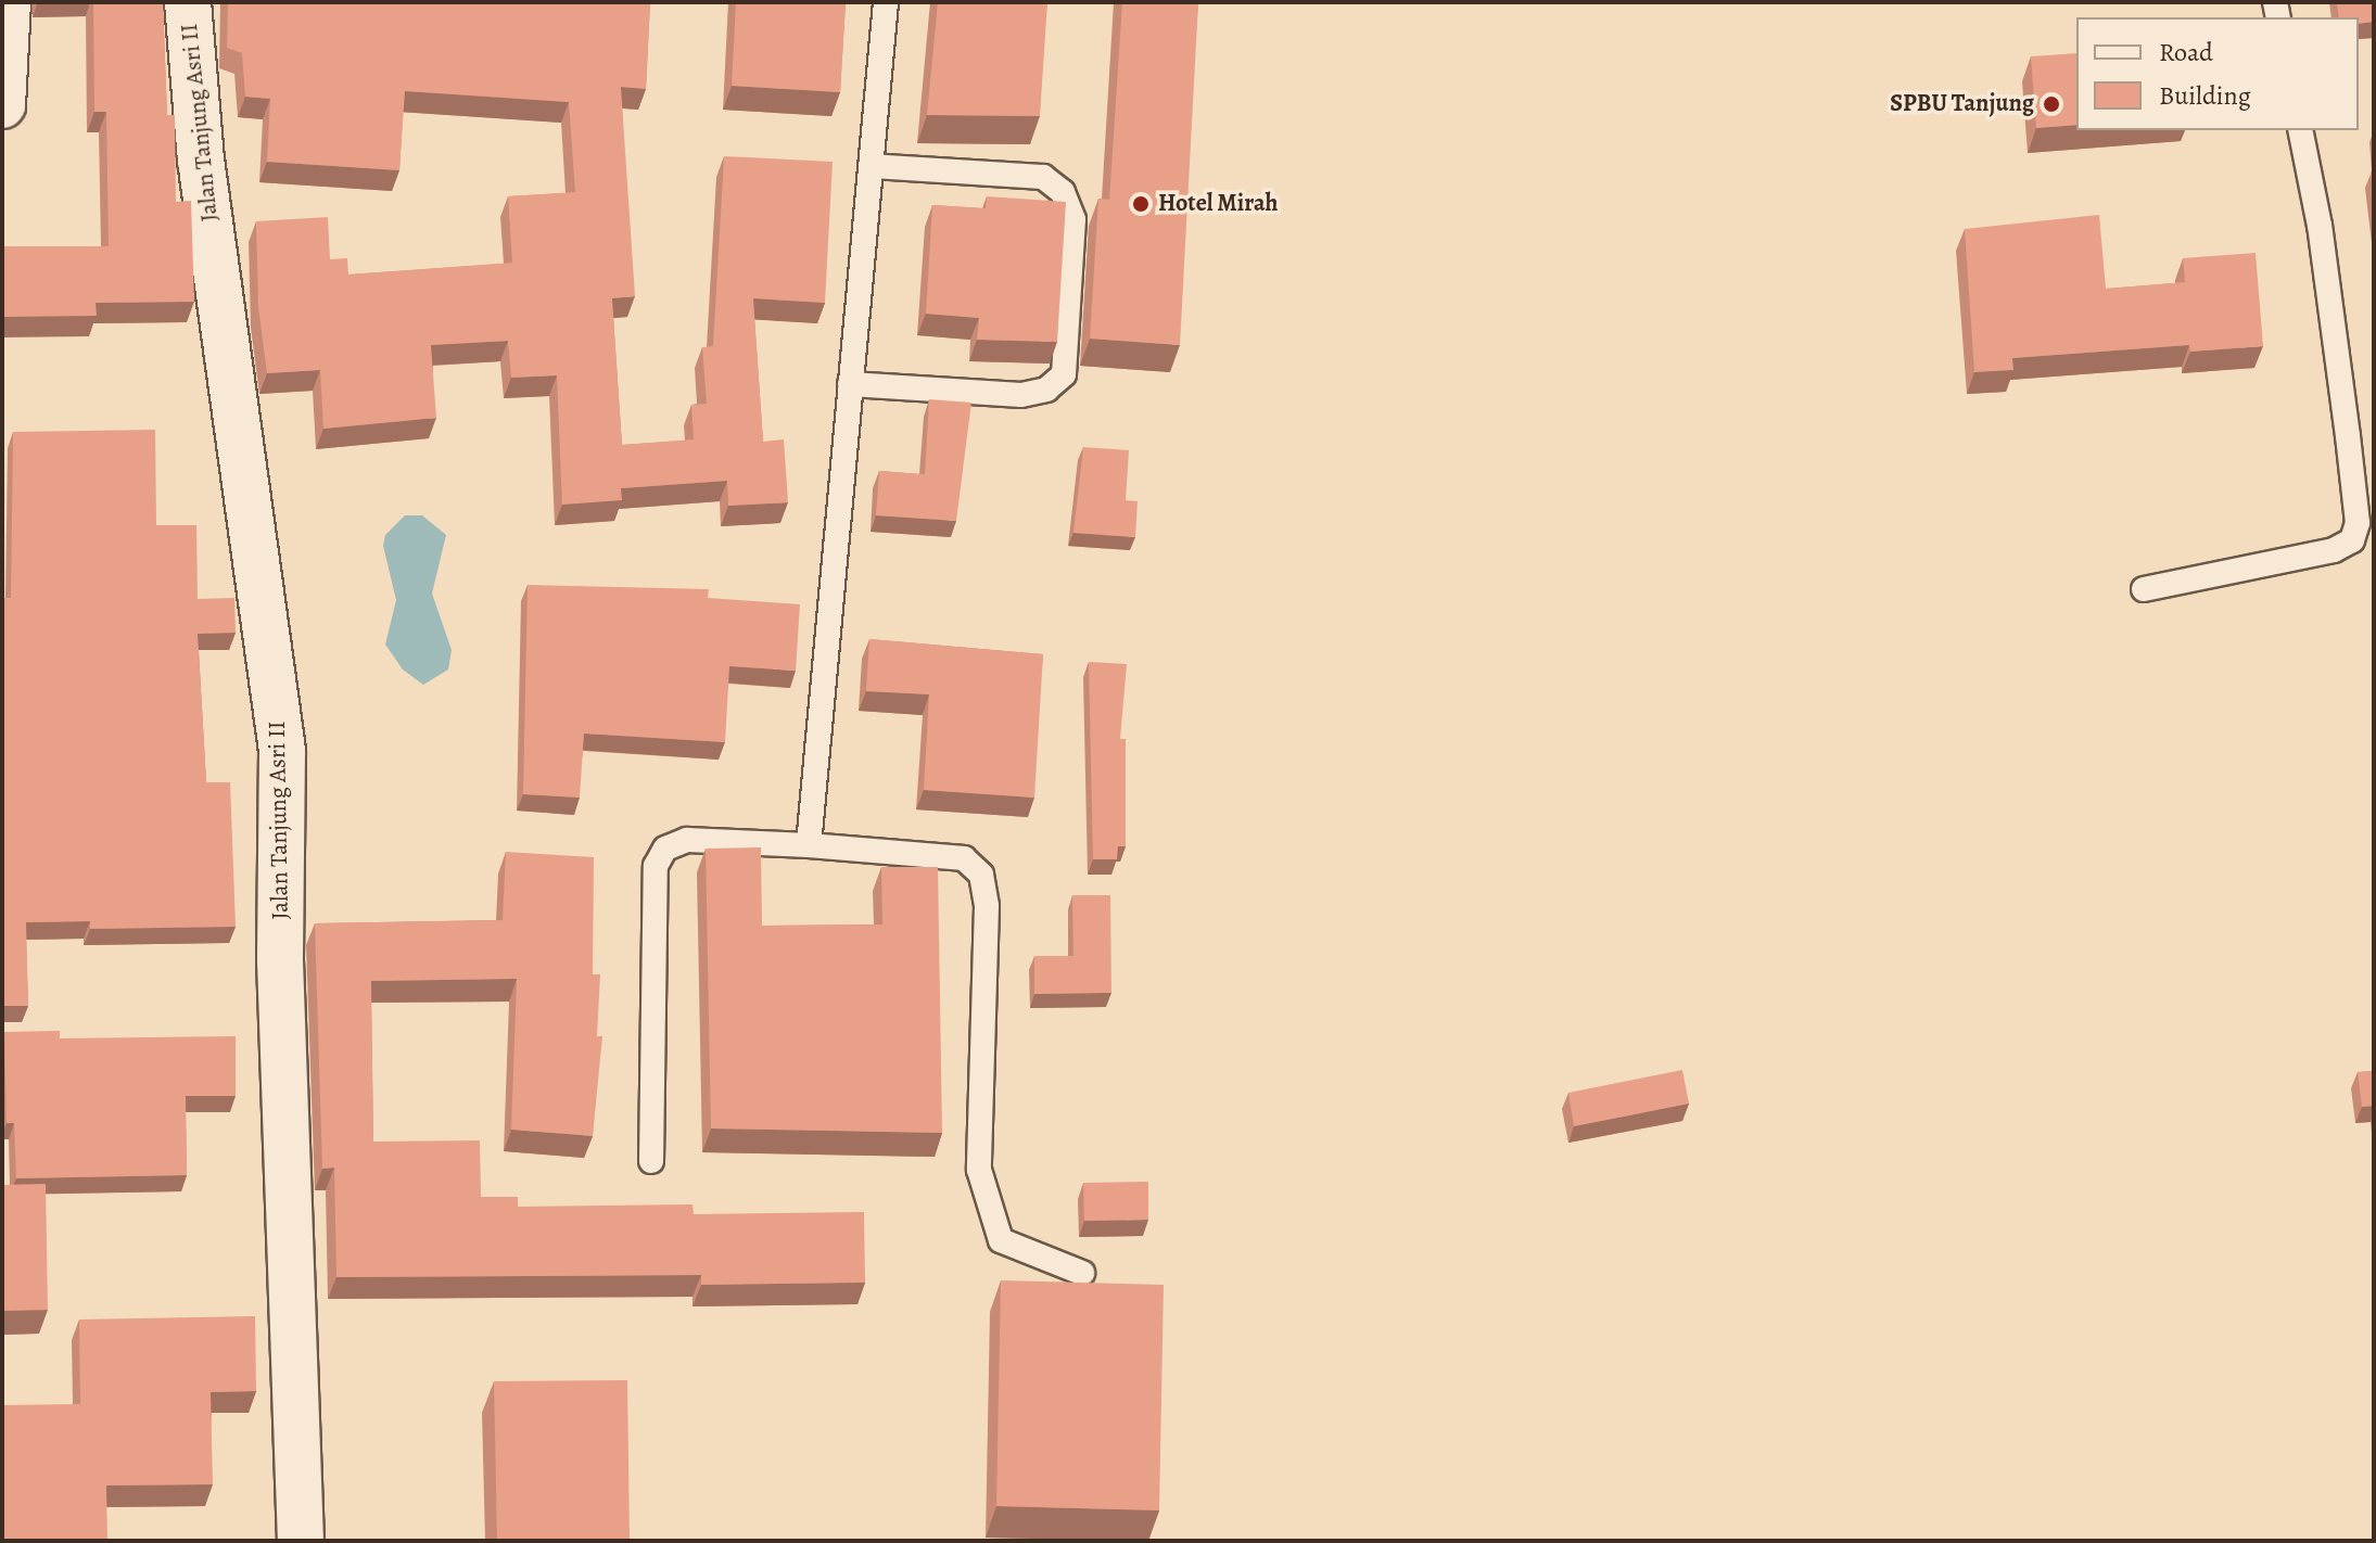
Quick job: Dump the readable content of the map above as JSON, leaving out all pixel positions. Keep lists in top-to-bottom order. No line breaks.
{"streets":{"street":["Jalan Tanjung Asri II"]},"places":["SPBU Tanjung","Hotel Mirah"],"legend":["Road","Building"]}
